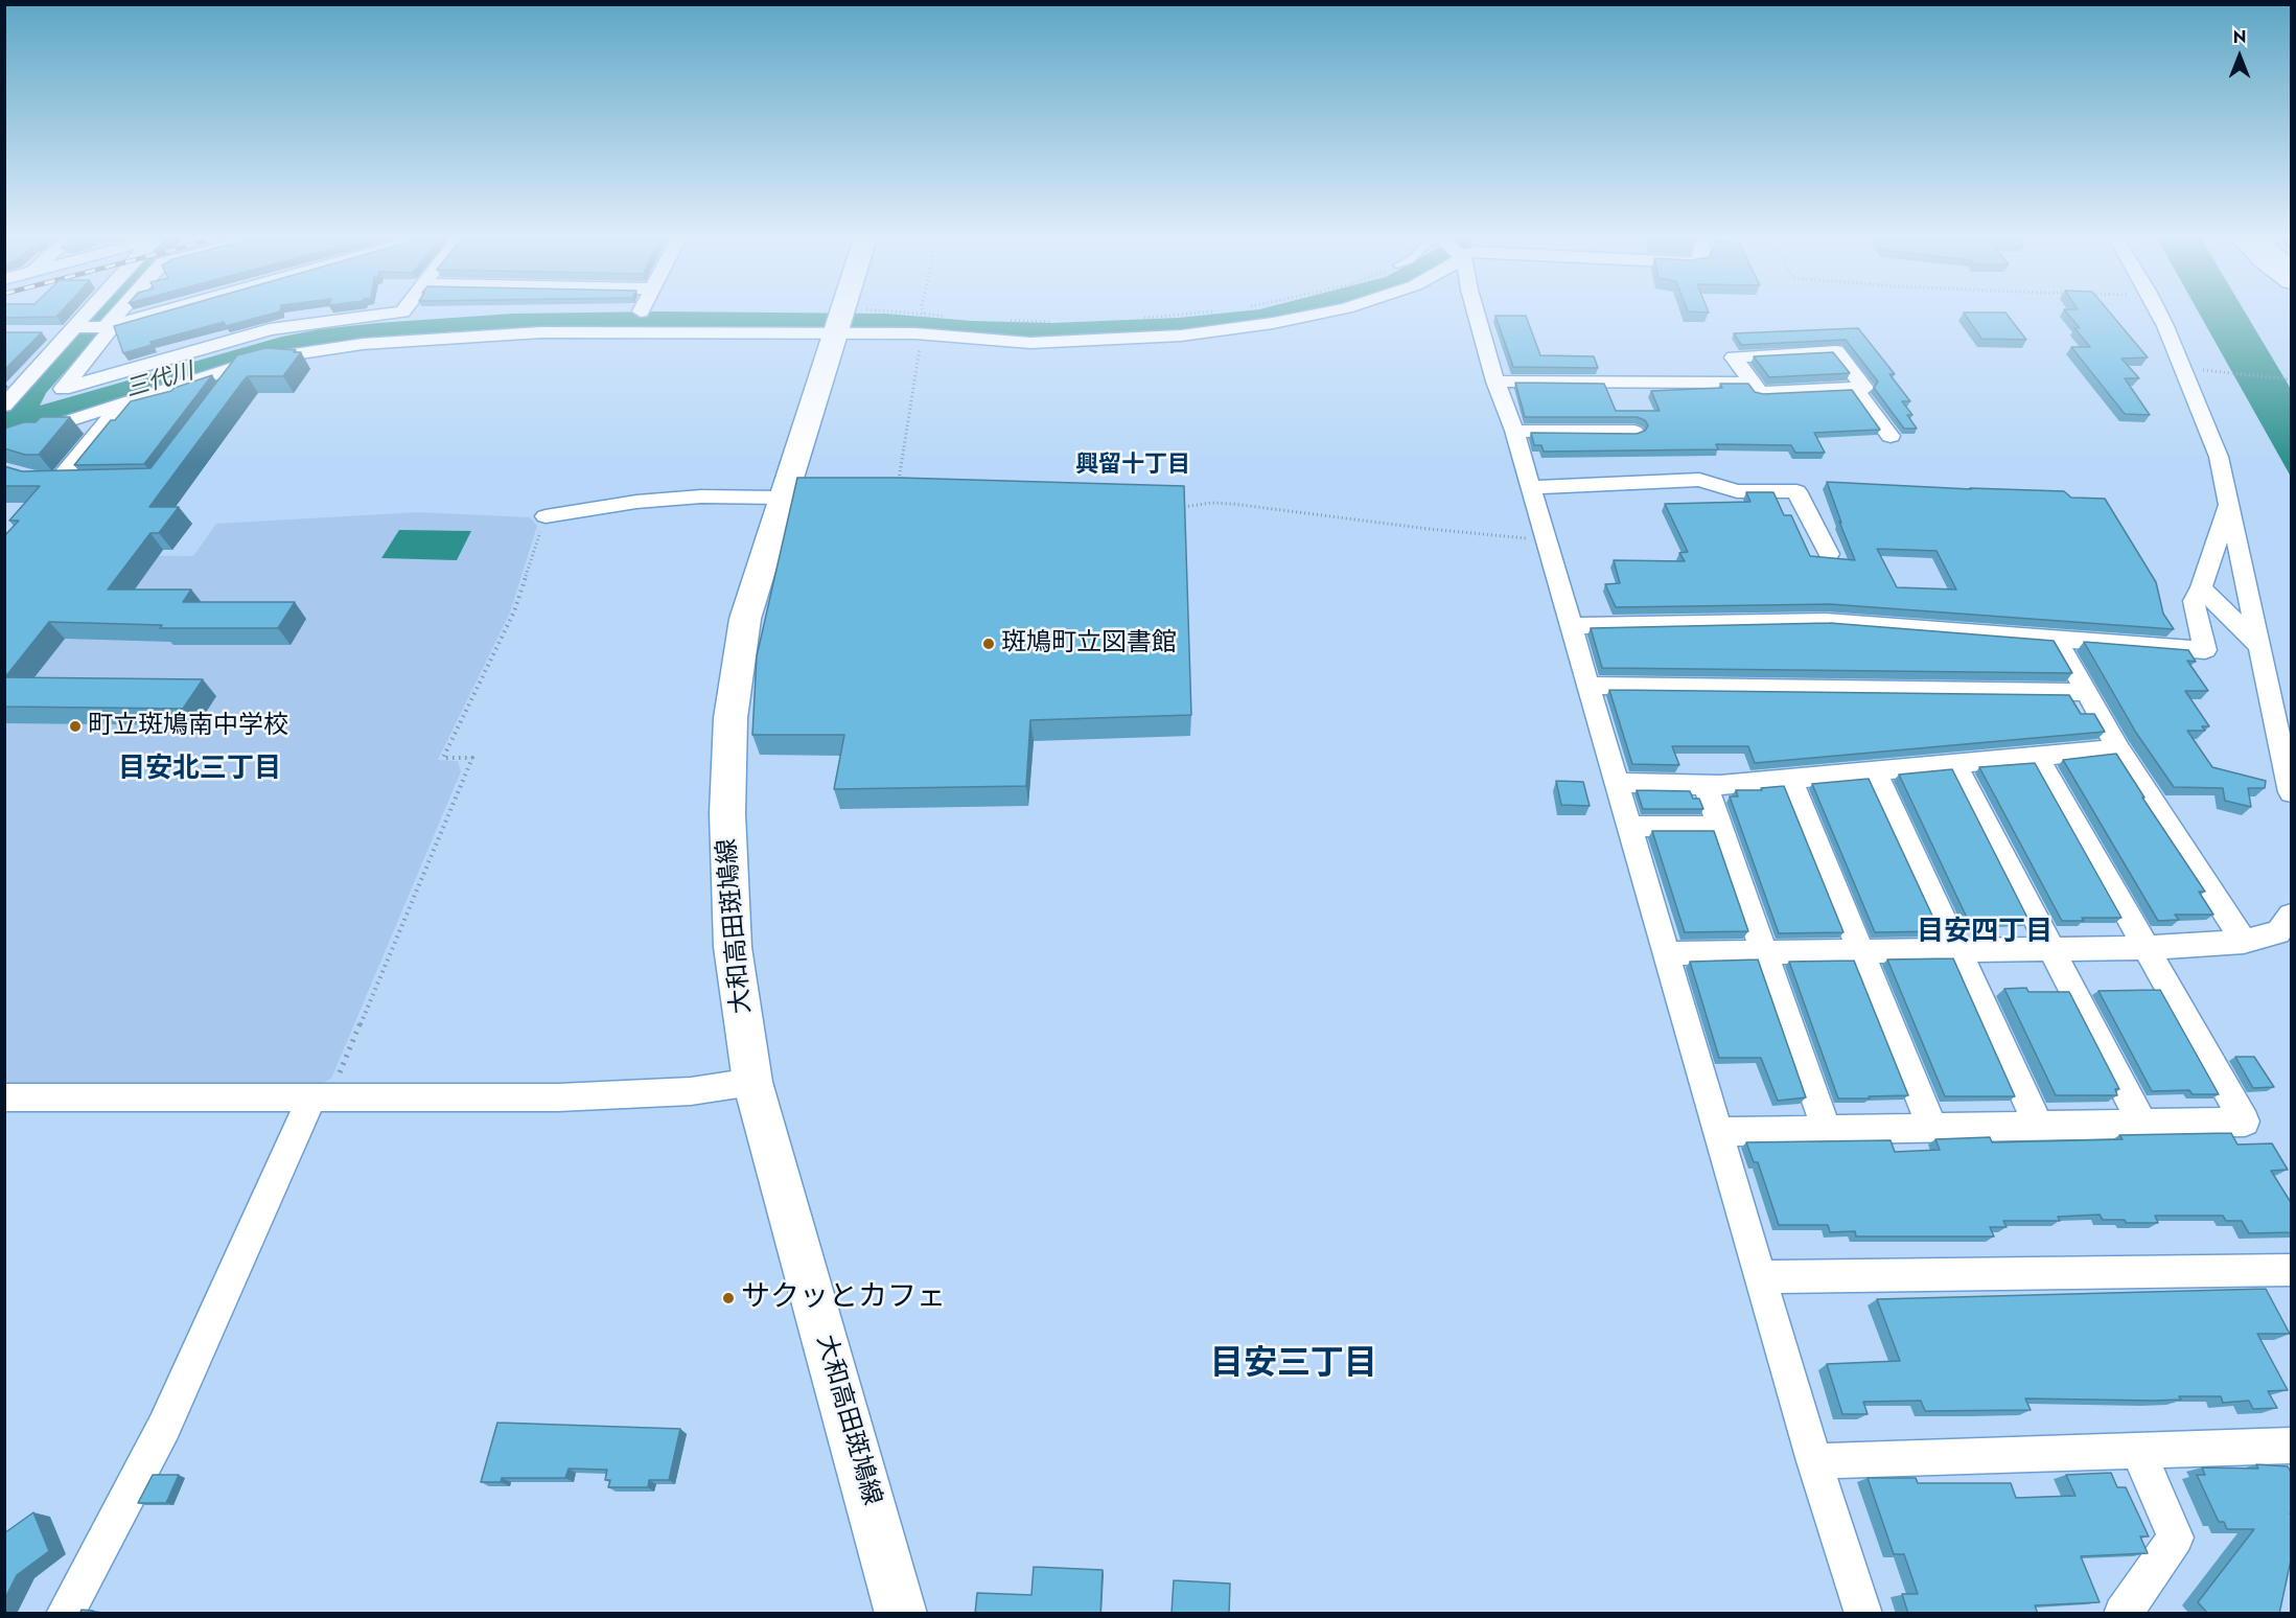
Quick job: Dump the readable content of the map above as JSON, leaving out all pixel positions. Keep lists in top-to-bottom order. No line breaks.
{"streets":{"main road":["大和高田斑鳩線"]},"districts":["興留十丁目","目安北三丁目","目安四丁目","目安三丁目"],"water":["三代川"],"places":["斑鳩町立図書館","町立斑鳩南中学校","サクッとカフェ"],"north":"top"}
